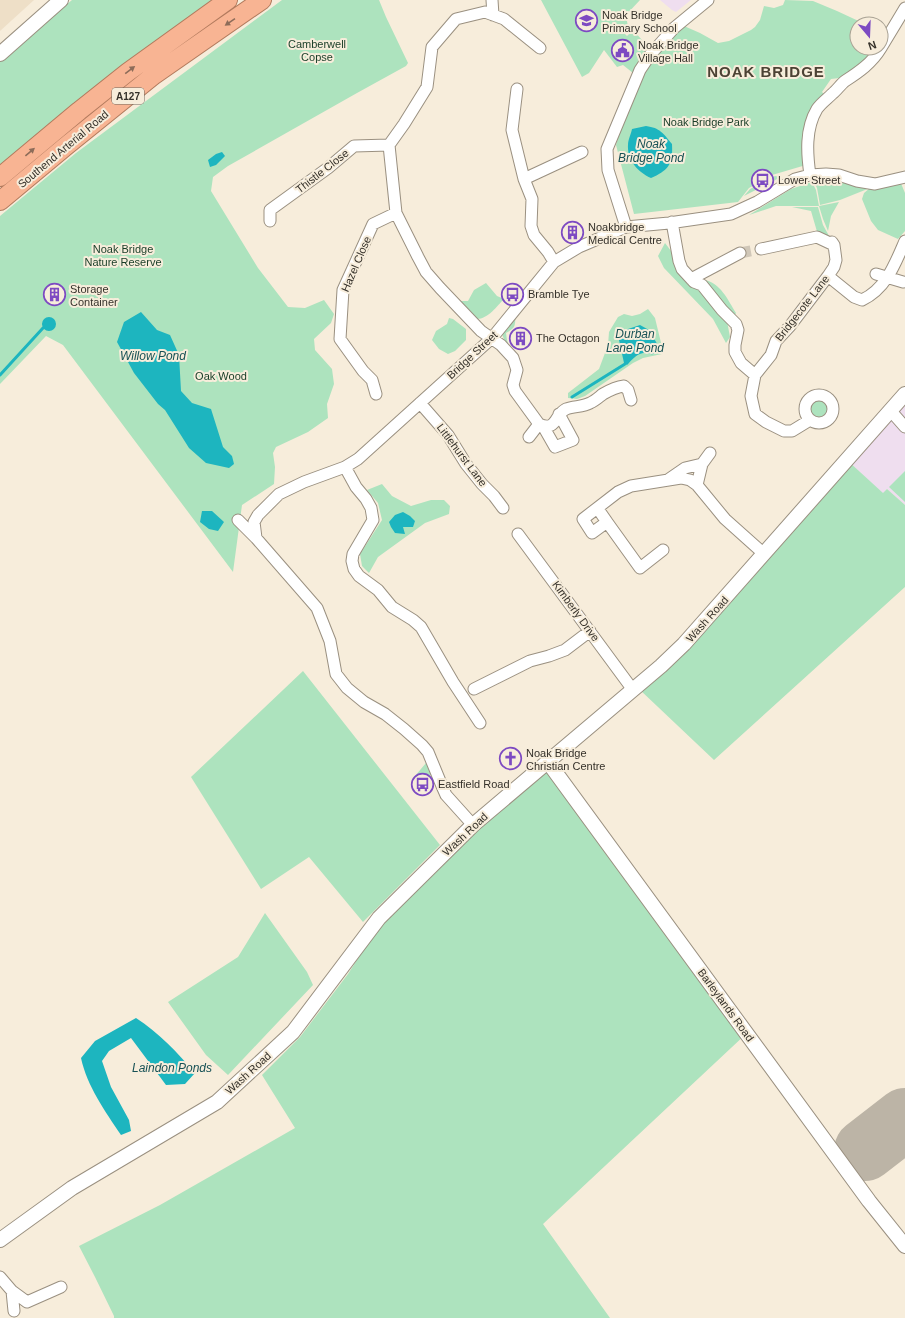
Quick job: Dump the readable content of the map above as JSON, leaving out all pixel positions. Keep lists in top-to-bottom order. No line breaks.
{"streets":{"highway":["A127","Southend Arterial Road"],"street":["Thistle Close","Hazel Close","Bridgecote Lane","Bridge Street","Littlehurst Lane","Kimberly Drive","Wash Road","Barleylands Road"]},"crossings":[["Bridge Street","Littlehurst Lane"],["Kimberly Drive","Wash Road"],["Wash Road","Barleylands Road"]],"districts":["NOAK BRIDGE"],"water":["Noak Bridge Pond","Durban Lane Pond","Willow Pond","Laindon Ponds"],"parks":["Camberwell Copse","Noak Bridge Park","Noak Bridge Nature Reserve","Oak Wood"],"places":{"school or university":["Noak Bridge Primary School"],"public building":["Noak Bridge Village Hall"],"bus stop":["Lower Street","Bramble Tye","Eastfield Road"],"building":["Noakbridge Medical Centre","Storage Container","The Octagon"],"church":["Noak Bridge Christian Centre"]},"north":"bottom"}
